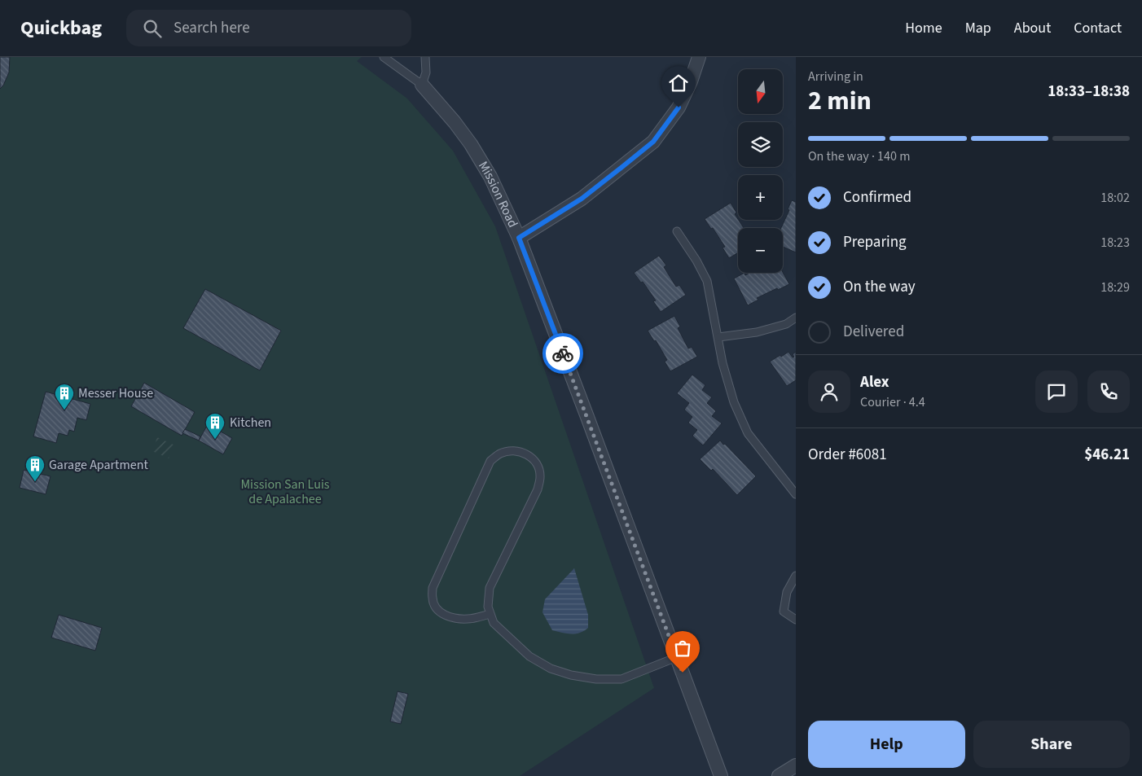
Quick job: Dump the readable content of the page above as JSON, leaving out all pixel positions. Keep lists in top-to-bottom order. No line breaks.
{"streets":{"street":["Mission Road"]},"parks":["Mission San Luis de Apalachee"],"places":{"building":["Messer House","Kitchen","Garage Apartment"]},"north":"bottom","page":{"header":"Quickbag","search":"Search here","nav":["Home","Map","About","Contact"],"heading":["2 min","Arriving in","18:33–18:38"],"panel":["Alex","Courier · 4.4","Order #6081","$46.21"],"map_buttons":["+","−"],"bar":"On the way · 140 m","list":[["Confirmed","18:02"],["Preparing","18:23"],["On the way","18:29"],"Delivered"],"buttons":["Help","Share"]}}
